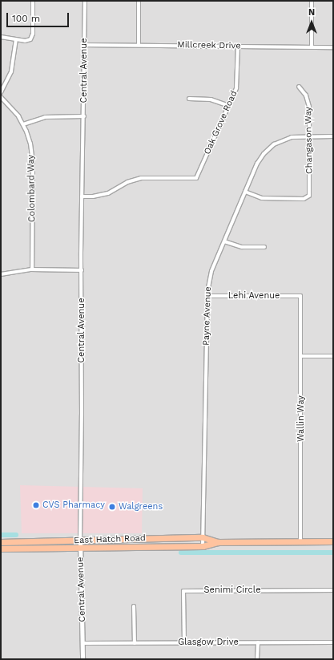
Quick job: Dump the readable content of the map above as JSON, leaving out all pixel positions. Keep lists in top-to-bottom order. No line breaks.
{"streets":{"main road":["East Hatch Road"],"street":["Millcreek Drive","Central Avenue","Oak Grove Road","Changason Way","Colombard Way","Lehi Avenue","Payne Avenue","Wallin Way","Senimi Circle","Glasgow Drive"]},"crossings":[["Millcreek Drive","Central Avenue"],["Millcreek Drive","Oak Grove Road"],["Central Avenue","Oak Grove Road"],["Central Avenue","East Hatch Road"],["Central Avenue","Glasgow Drive"],["Changason Way","Payne Avenue"],["Lehi Avenue","Payne Avenue"],["Lehi Avenue","Wallin Way"],["Payne Avenue","East Hatch Road"],["Wallin Way","East Hatch Road"],["Senimi Circle","Glasgow Drive"]],"places":["CVS Pharmacy","Walgreens"],"scale_bar":"100 m","north":"top"}
